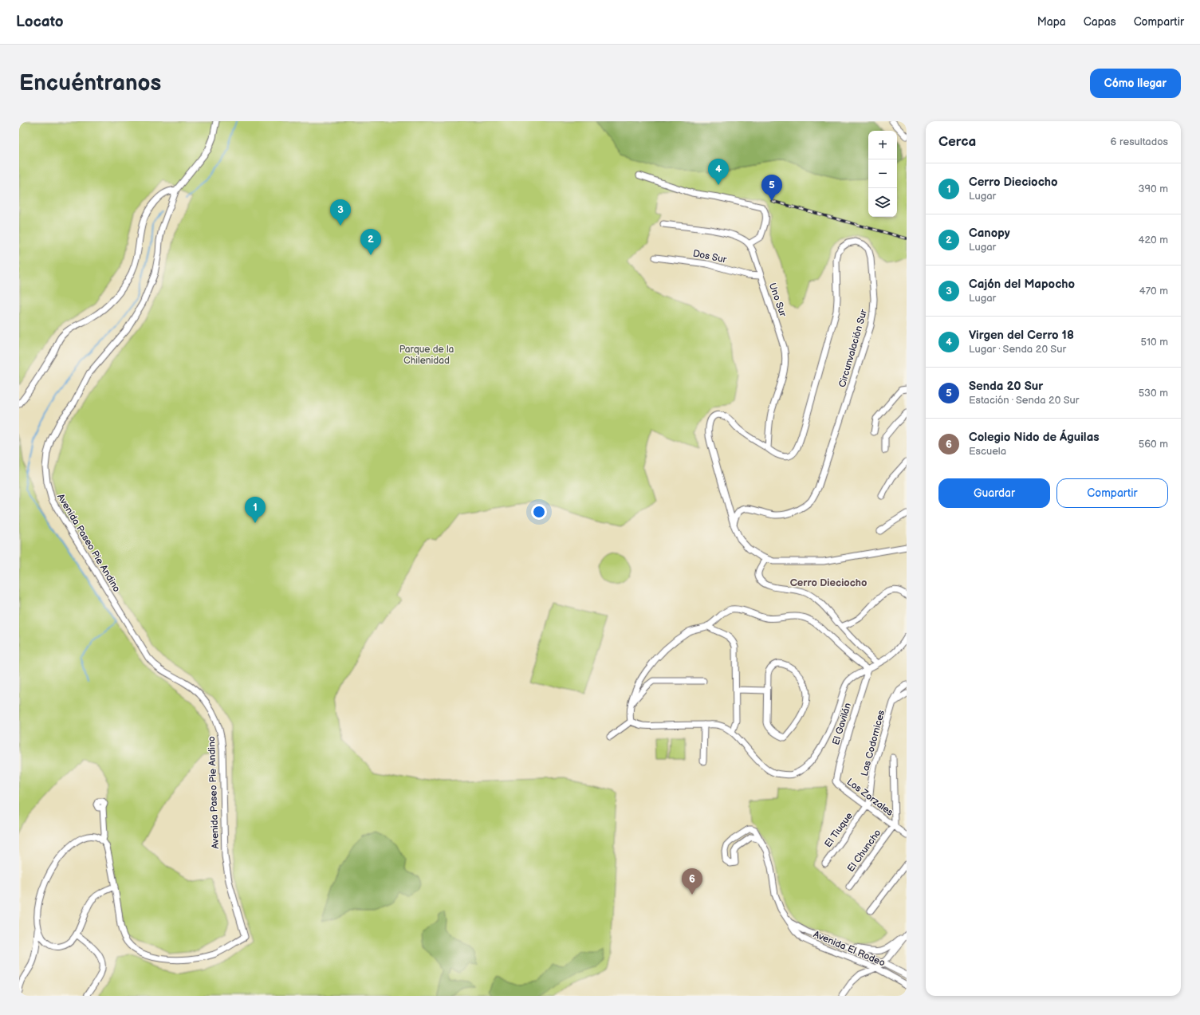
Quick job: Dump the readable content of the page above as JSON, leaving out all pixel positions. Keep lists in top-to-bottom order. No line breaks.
{"streets":{"street":["Dos Sur","Uno Sur","Circunvalación Sur","Avenida Paseo Pie Andino","El Gavilán","Las Codornices","Los Zorzales","El Tiuque","El Chuncho","Avenida El Rodeo"]},"crossings":[["Dos Sur","Uno Sur"],["Uno Sur","Circunvalación Sur"],["El Gavilán","Los Zorzales"],["Las Codornices","Los Zorzales"],["Las Codornices","El Tiuque"],["Los Zorzales","El Tiuque"],["Los Zorzales","El Chuncho"]],"districts":["Cerro Dieciocho"],"parks":["Parque de la Chilenidad"],"page":{"header":"Locato","nav":["Mapa","Capas","Compartir"],"buttons":["Cómo llegar",["Guardar","Compartir"]],"title":"Encuéntranos","heading":["Cerca","6 resultados"],"map_buttons":["+","−"],"pins":["4","5","3","2","1","6"],"list":[{"mark":"1","name":"Cerro Dieciocho","note":"Lugar","value":"390 m"},{"mark":"2","name":"Canopy","note":"Lugar","value":"420 m"},{"mark":"3","name":"Cajón del Mapocho","note":"Lugar","value":"470 m"},{"mark":"4","name":"Virgen del Cerro 18","note":"Lugar · Senda 20 Sur","value":"510 m"},{"mark":"5","name":"Senda 20 Sur","note":"Estación · Senda 20 Sur","value":"530 m"},{"mark":"6","name":"Colegio Nido de Águilas","note":"Escuela","value":"560 m"}]}}
